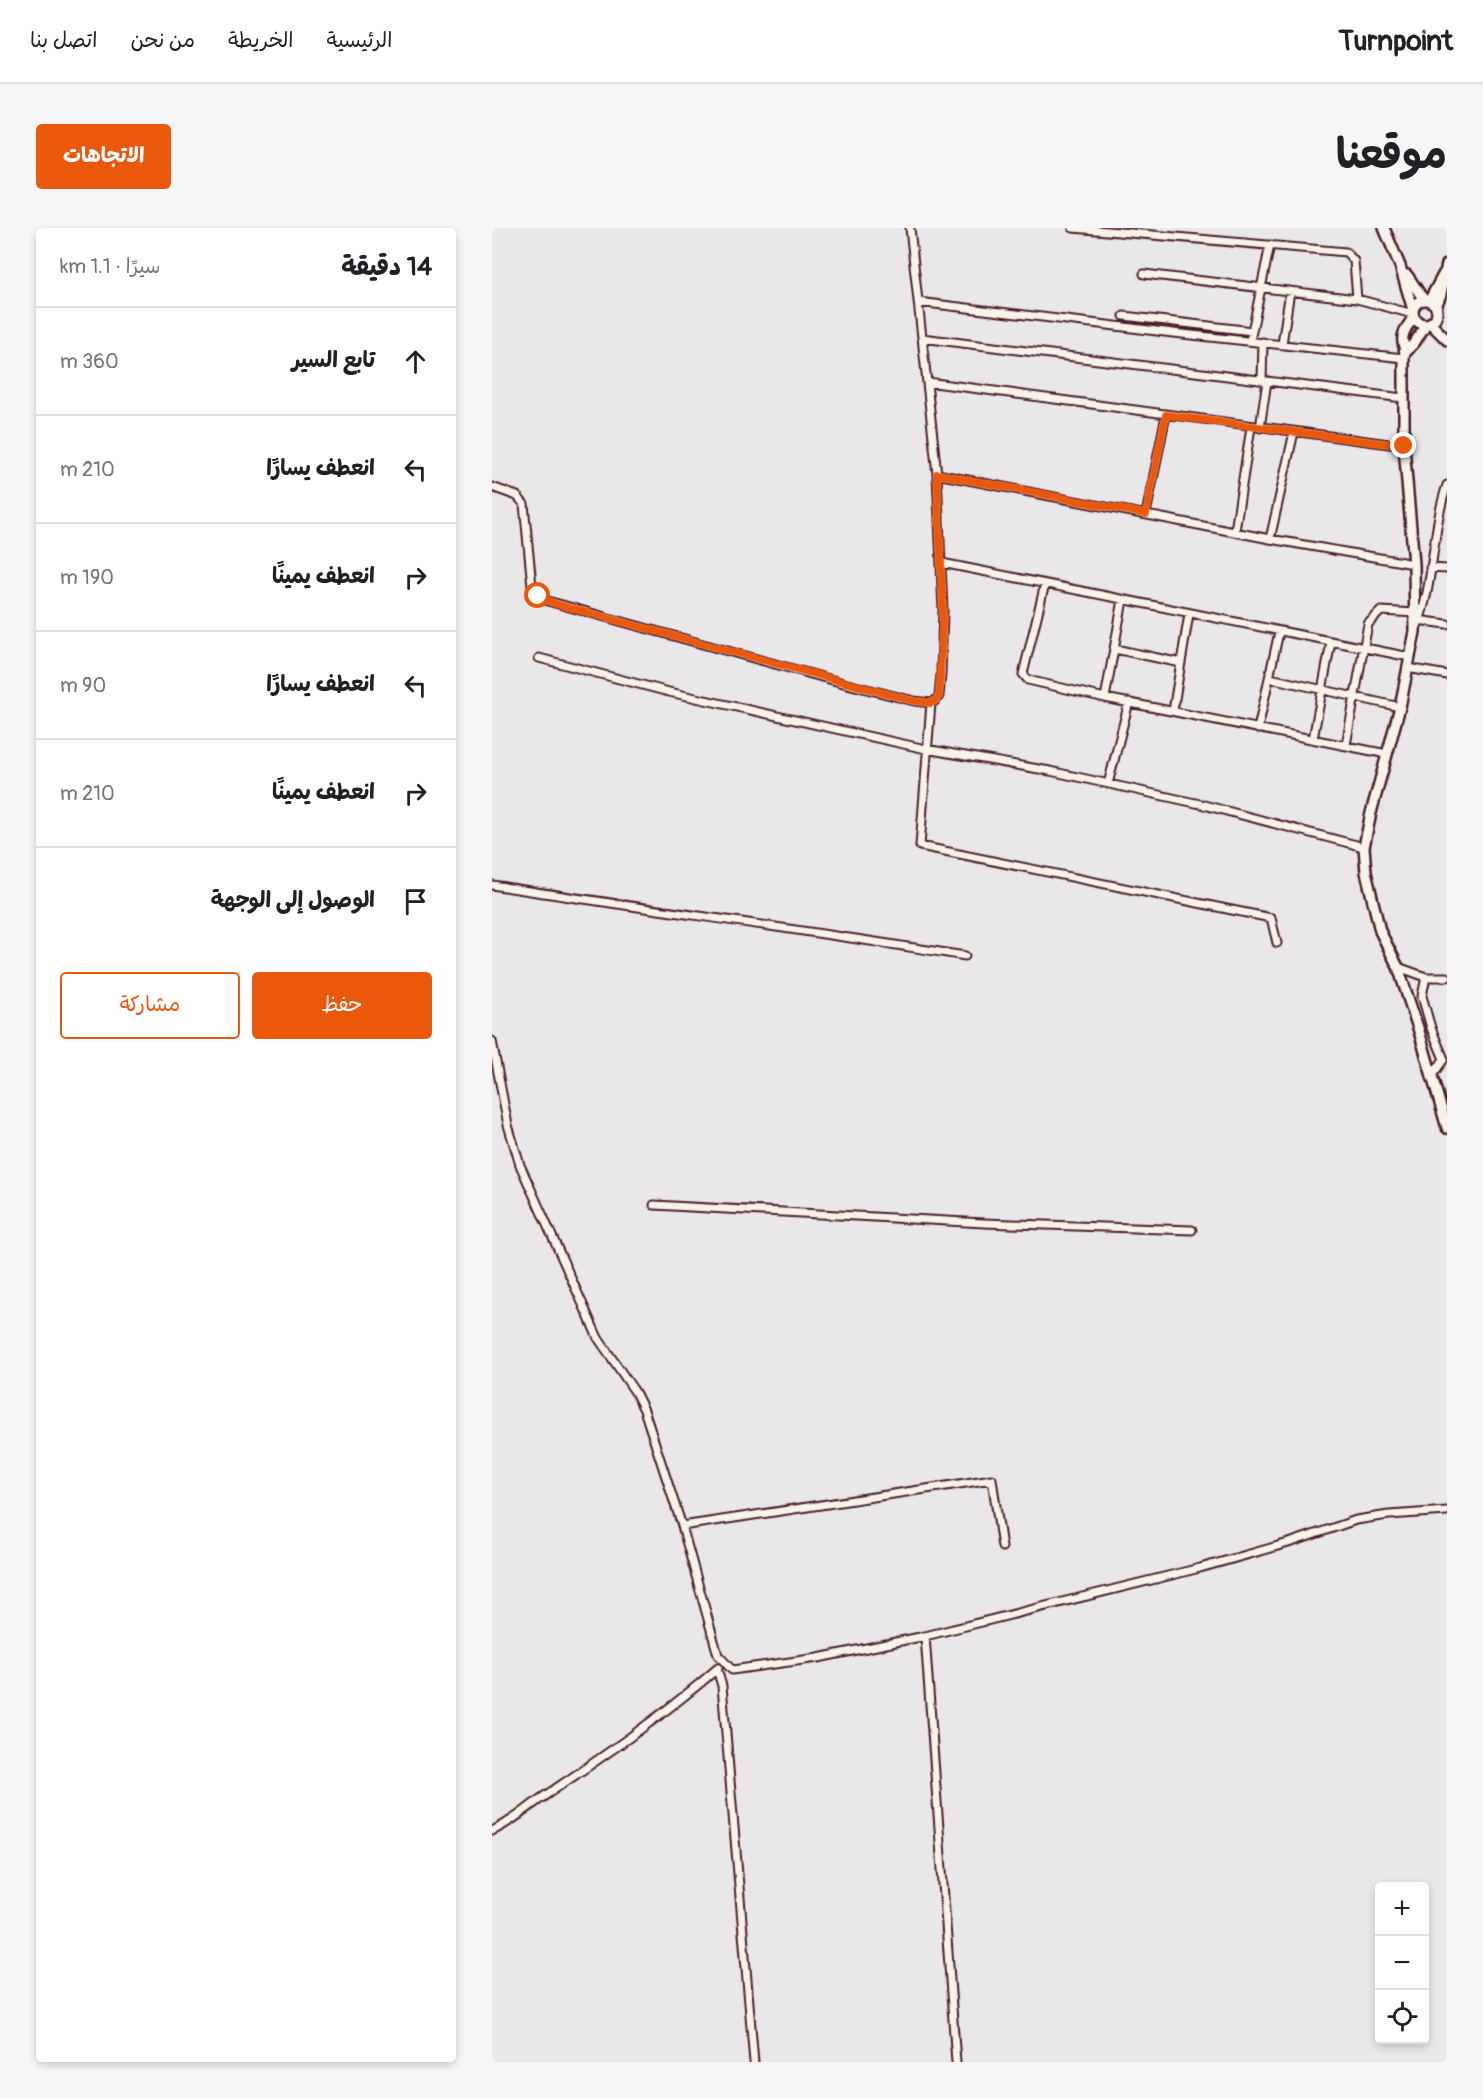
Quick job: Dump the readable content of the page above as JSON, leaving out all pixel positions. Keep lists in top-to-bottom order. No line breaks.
{"page":{"header":"Turnpoint","nav":["الرئيسية","الخريطة","من نحن","اتصل بنا"],"title":"موقعنا","buttons":["الاتجاهات",["حفظ","مشاركة"]],"heading":["14 دقيقة","سيرًا · 1.1 km"],"list":[["تابع السير","360 m"],["انعطف يسارًا","210 m"],["انعطف يمينًا","190 m"],["انعطف يسارًا","90 m"],["انعطف يمينًا","210 m"],"الوصول إلى الوجهة"],"map_buttons":["+","−"]}}
